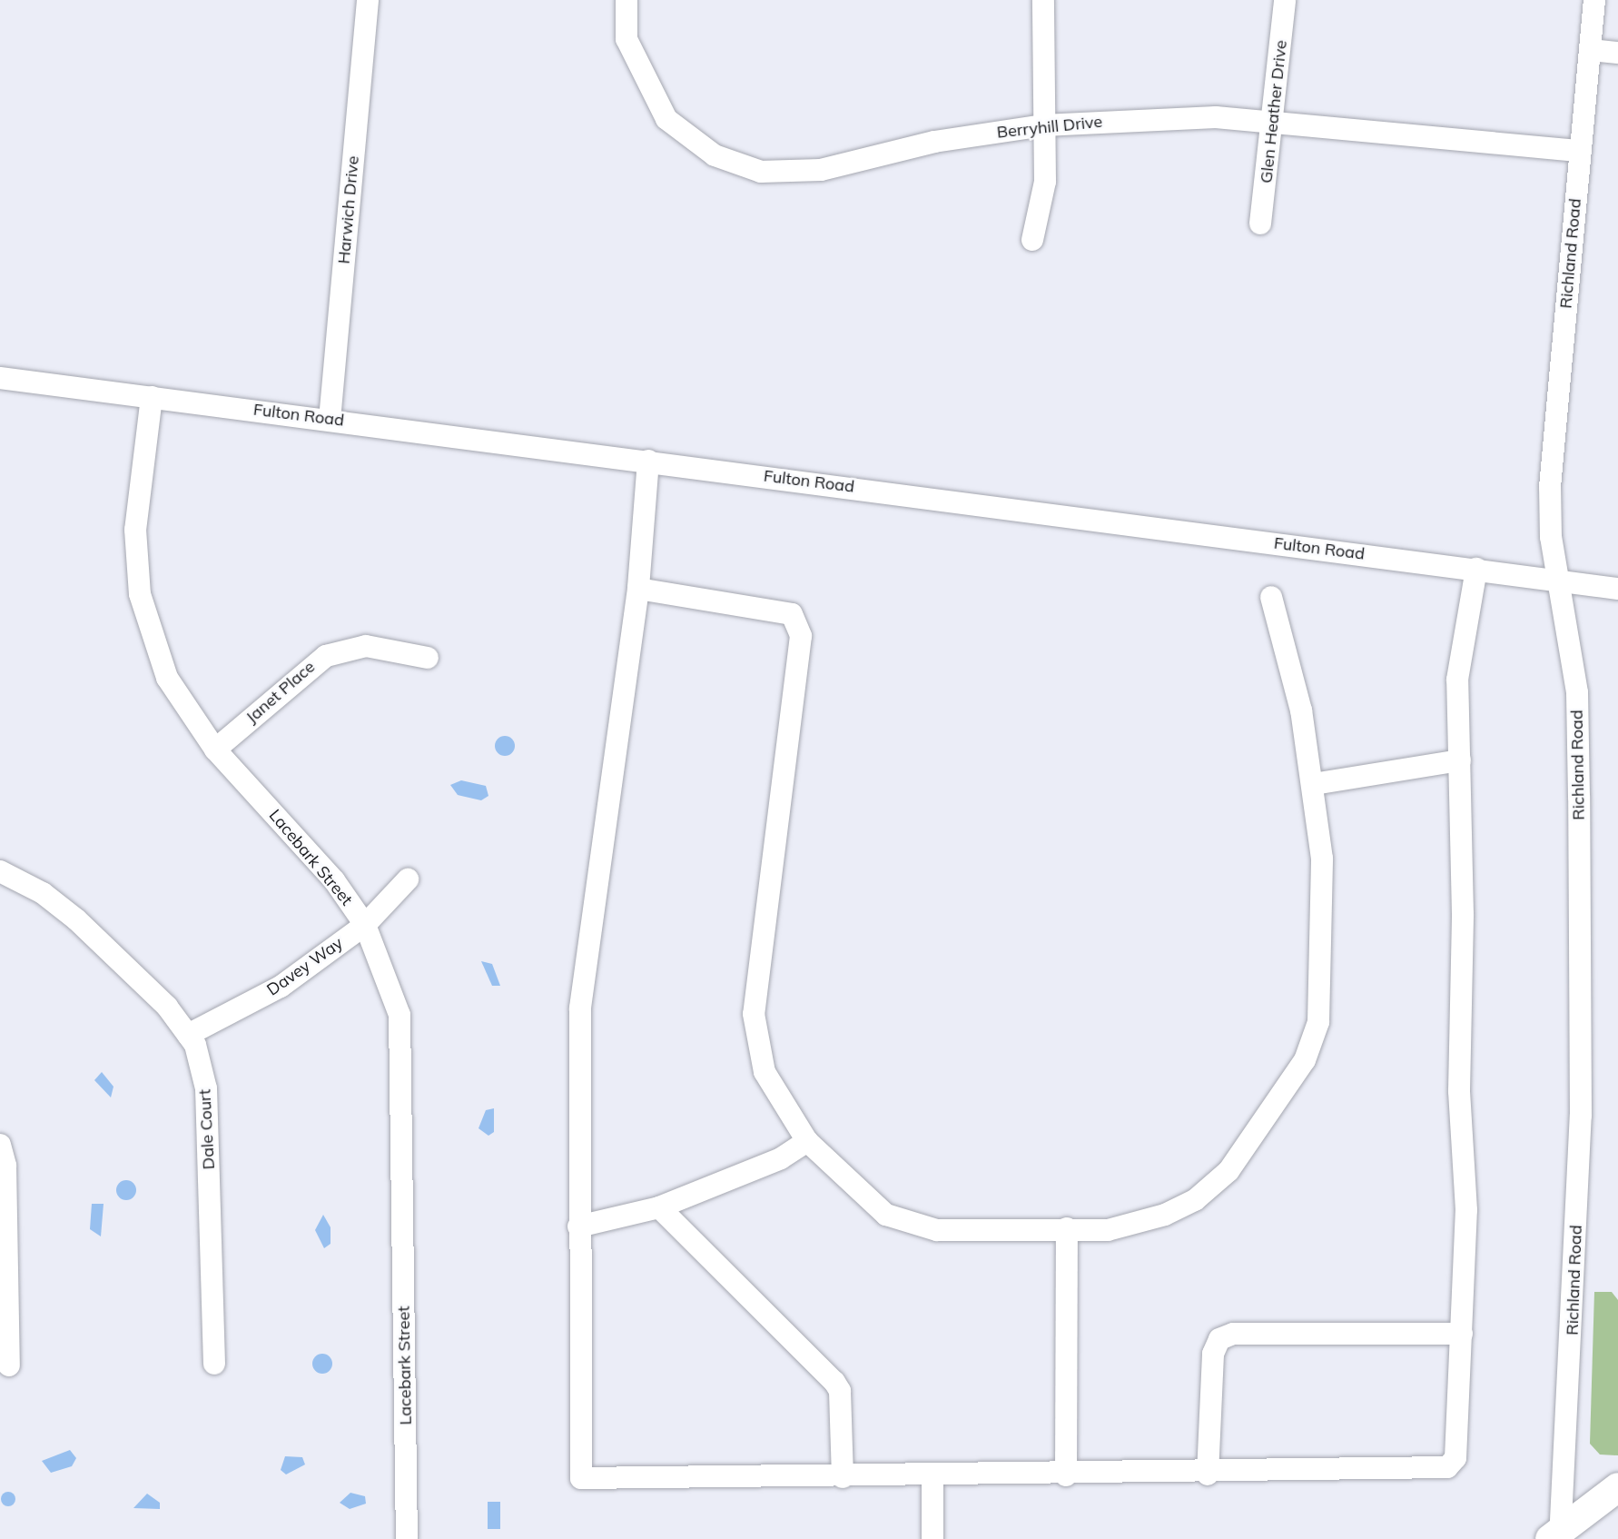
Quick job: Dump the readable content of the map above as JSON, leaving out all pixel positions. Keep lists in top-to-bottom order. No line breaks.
{"streets":{"street":["Glen Heather Drive","Berryhill Drive","Harwich Drive","Richland Road","Fulton Road","Janet Place","Lacebark Street","Davey Way","Dale Court"]},"crossings":[["Glen Heather Drive","Berryhill Drive"],["Berryhill Drive","Richland Road"],["Harwich Drive","Fulton Road"],["Richland Road","Fulton Road"],["Fulton Road","Lacebark Street"],["Janet Place","Lacebark Street"],["Lacebark Street","Davey Way"],["Davey Way","Dale Court"]]}
